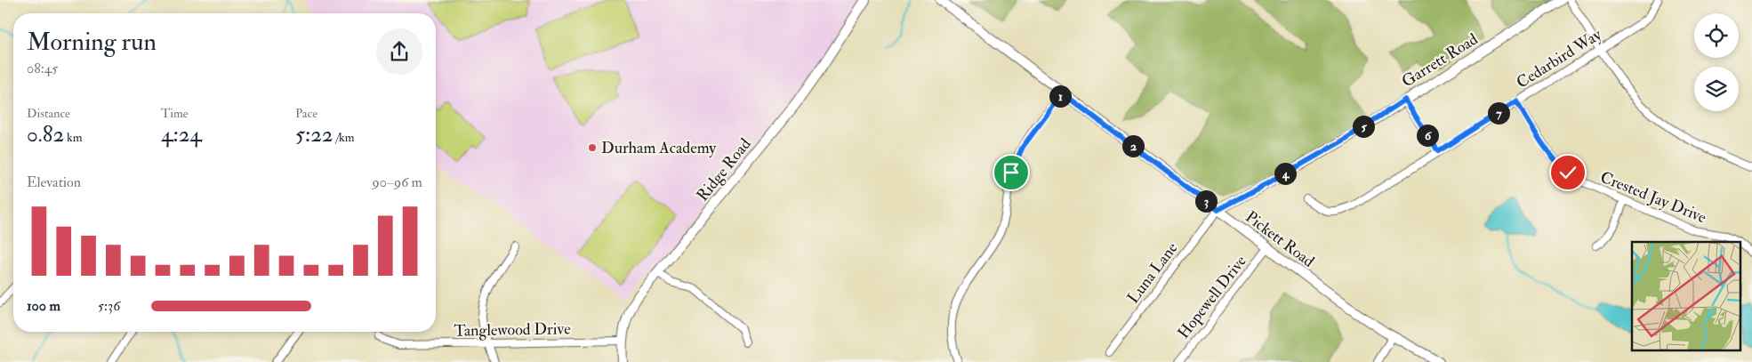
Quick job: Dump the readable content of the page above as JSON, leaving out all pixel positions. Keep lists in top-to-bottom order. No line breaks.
{"streets":{"street":["Cedarbird Way","Garrett Road","Ridge Road","Crested Jay Drive","Pickett Road","Luna Lane","Hopewell Drive","Tanglewood Drive"]},"crossings":[["Cedarbird Way","Crested Jay Drive"],["Garrett Road","Pickett Road"],["Garrett Road","Luna Lane"],["Ridge Road","Tanglewood Drive"],["Pickett Road","Luna Lane"],["Pickett Road","Hopewell Drive"]],"places":["Durham Academy"],"page":{"heading":["Morning run","08:45"],"pins":["1","7","5","6","2","4","3"],"stats":[["Distance","0.82 km"],["Time","4:24"],["Pace","5:22 /km"]],"chart":["Elevation","90–96 m"],"list":[{"name":"100 m","note":"5:36"}]}}
